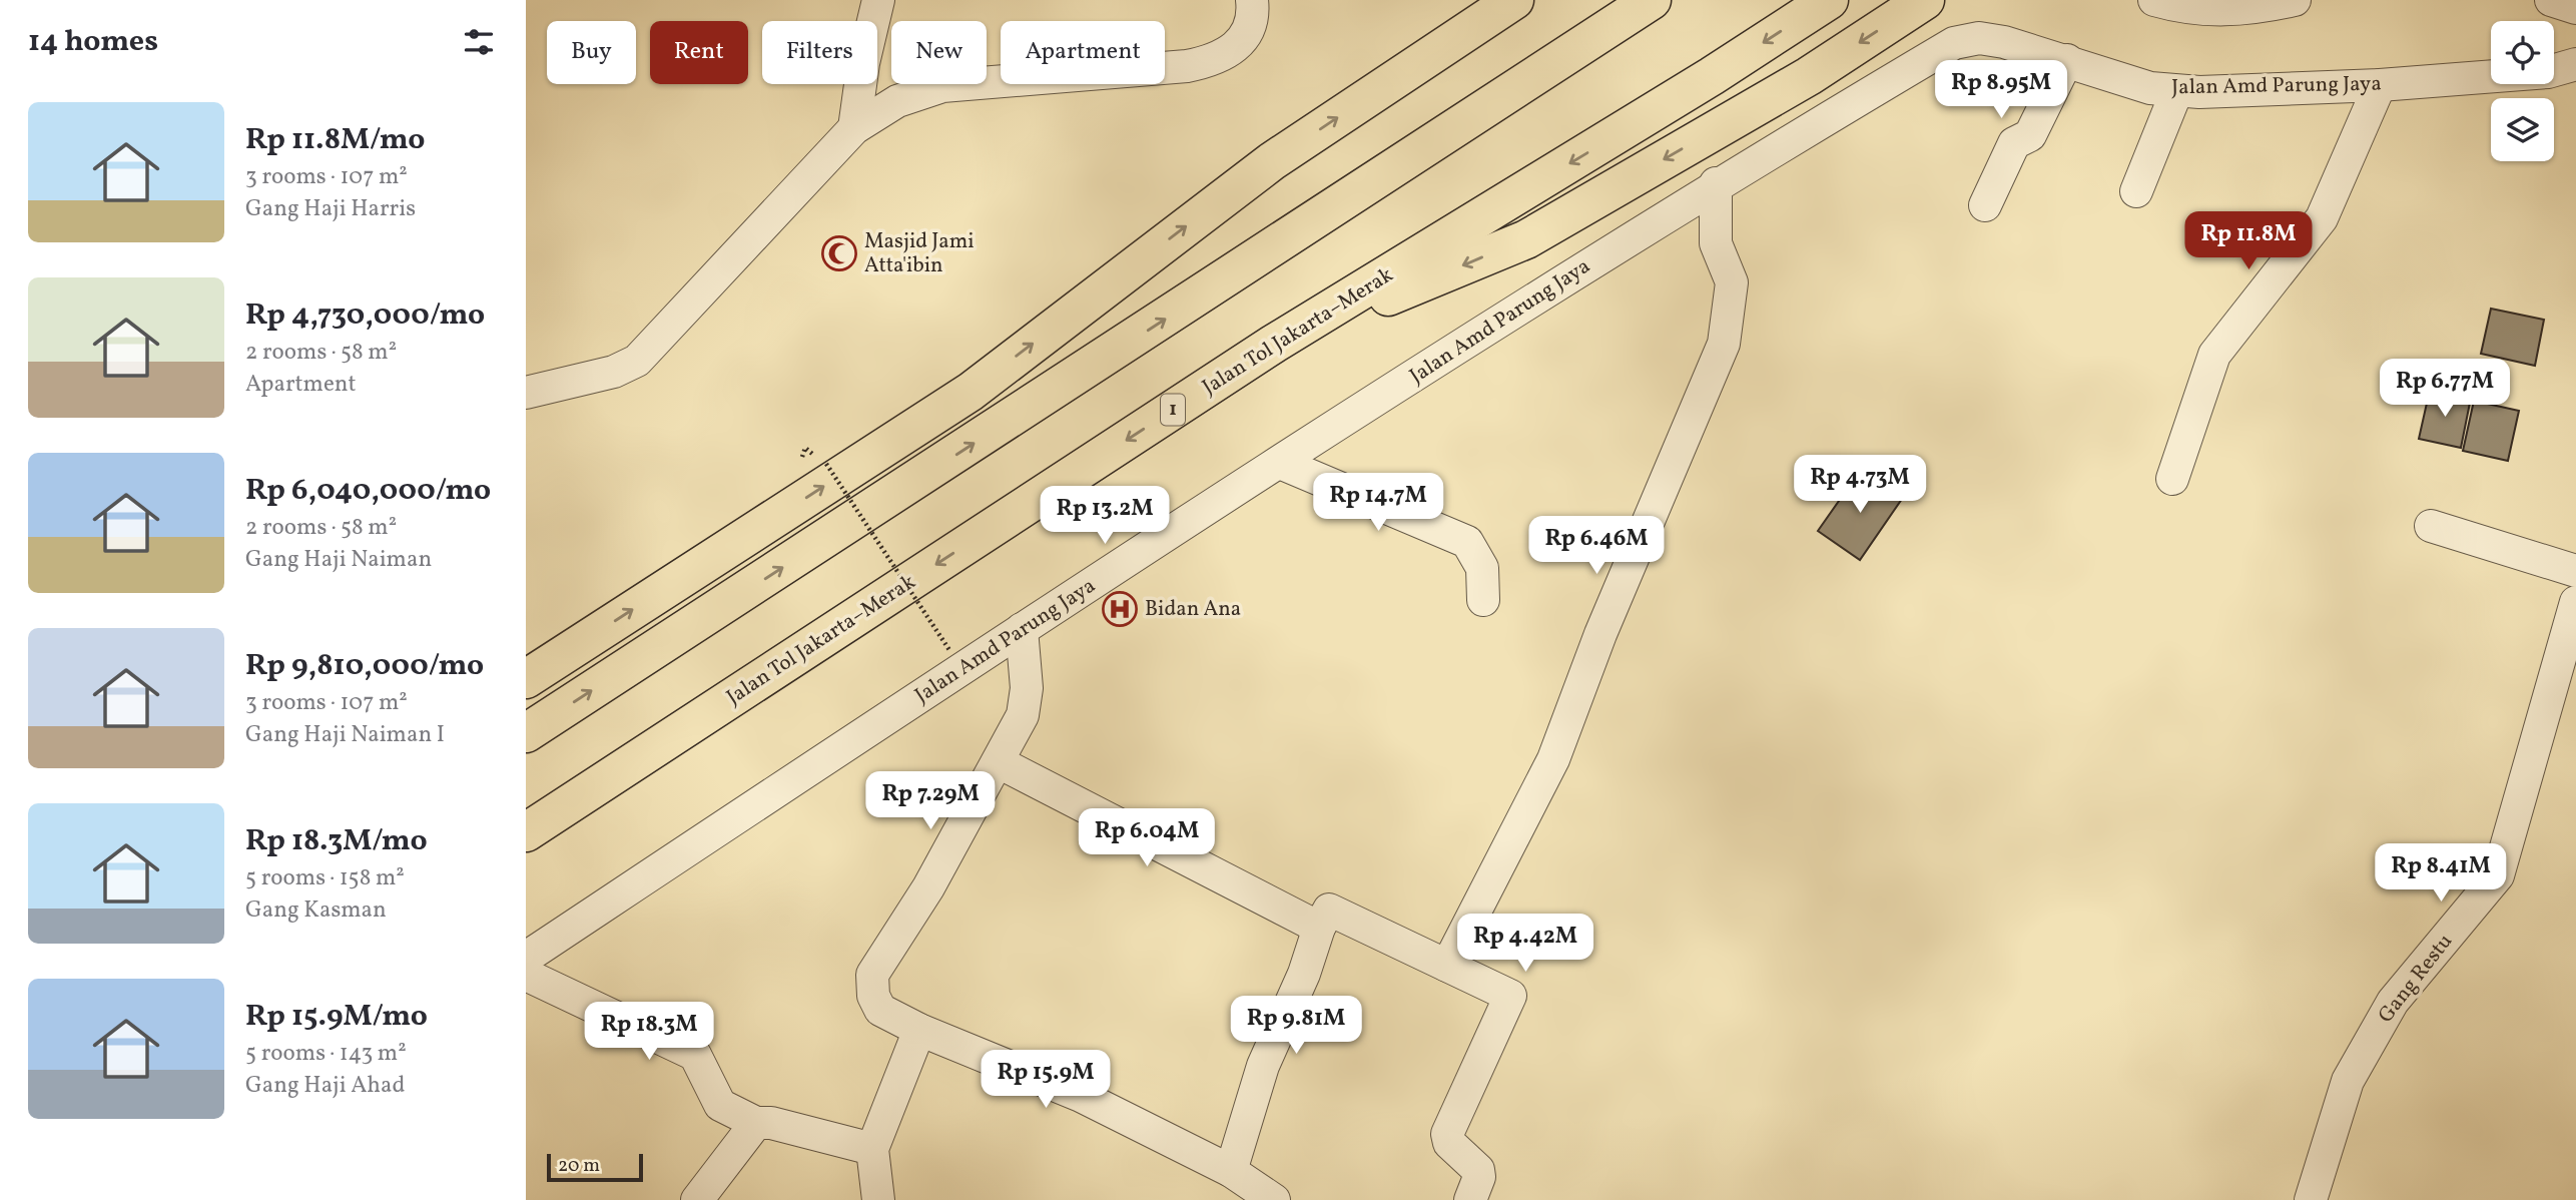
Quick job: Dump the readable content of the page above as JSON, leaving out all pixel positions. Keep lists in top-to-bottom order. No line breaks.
{"streets":{"highway":["Jalan Tol Jakarta–Merak","1"],"street":["Jalan Amd Parung Jaya","Gang Restu"]},"places":{"mosque":["Masjid Jami Atta'ibin"],"hospital":["Bidan Ana"]},"scale_bar":"20 m","page":{"heading":"14 homes","chip":["Buy","Rent","Filters","New","Apartment"],"price":["Rp 8.95M","Rp 11.8M","Rp 6.77M","Rp 4.73M","Rp 14.7M","Rp 13.2M","Rp 6.46M","Rp 7.29M","Rp 6.04M","Rp 8.41M","Rp 4.42M","Rp 9.81M","Rp 18.3M","Rp 15.9M"],"list":[{"name":"Rp 11.8M/mo","note":"3 rooms · 107 m² · Gang Haji Harris"},{"name":"Rp 4,730,000/mo","note":"2 rooms · 58 m² · Apartment"},{"name":"Rp 6,040,000/mo","note":"2 rooms · 58 m² · Gang Haji Naiman"},{"name":"Rp 9,810,000/mo","note":"3 rooms · 107 m² · Gang Haji Naiman I"},{"name":"Rp 18.3M/mo","note":"5 rooms · 158 m² · Gang Kasman"},{"name":"Rp 15.9M/mo","note":"5 rooms · 143 m² · Gang Haji Ahad"}],"scale":"20 m"}}
